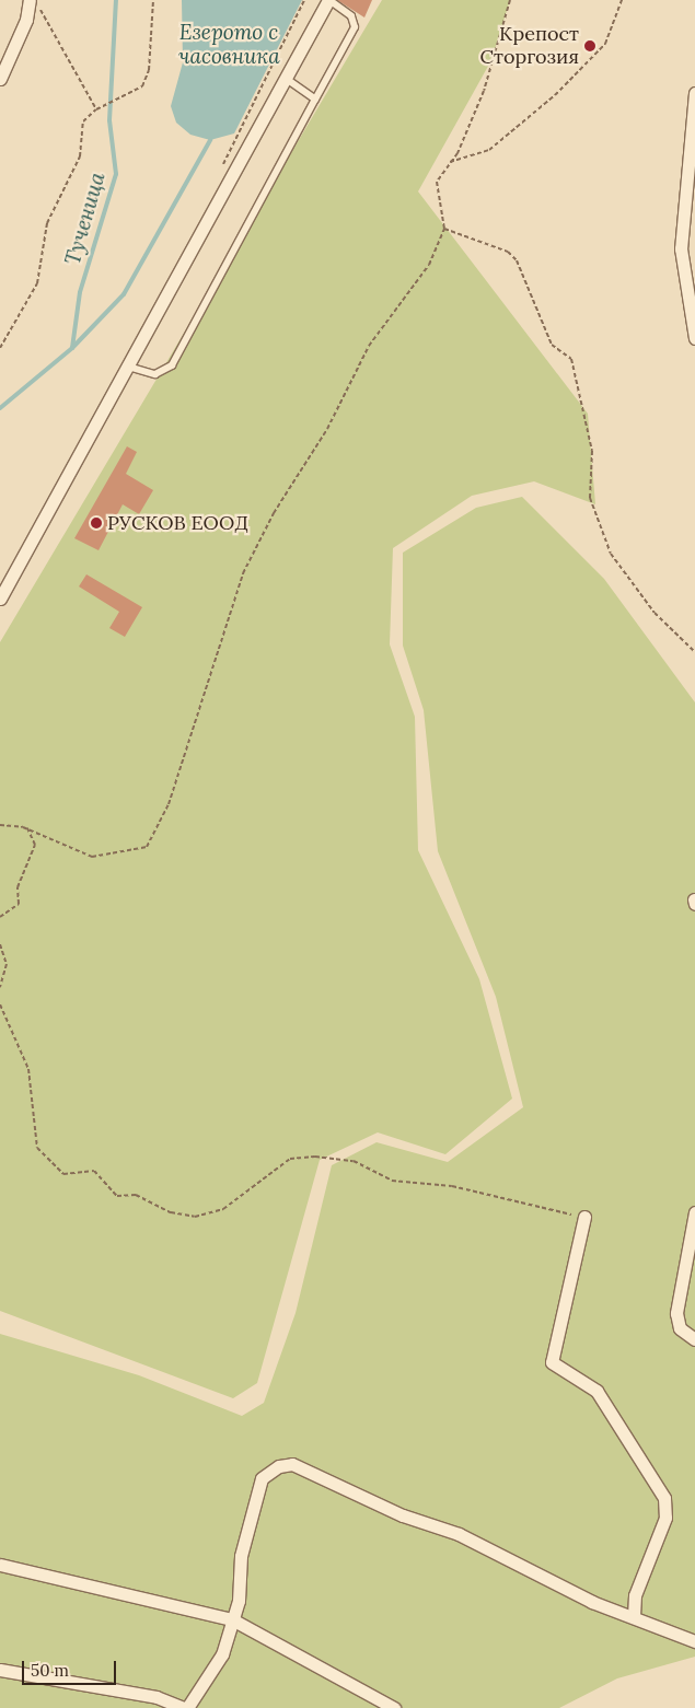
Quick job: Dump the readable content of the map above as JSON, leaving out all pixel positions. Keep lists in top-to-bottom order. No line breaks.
{"water":["Езерото с часовника","Тученица"],"places":["Крепост Сторгозия","РУСКОВ ЕООД"],"scale_bar":"50 m"}
